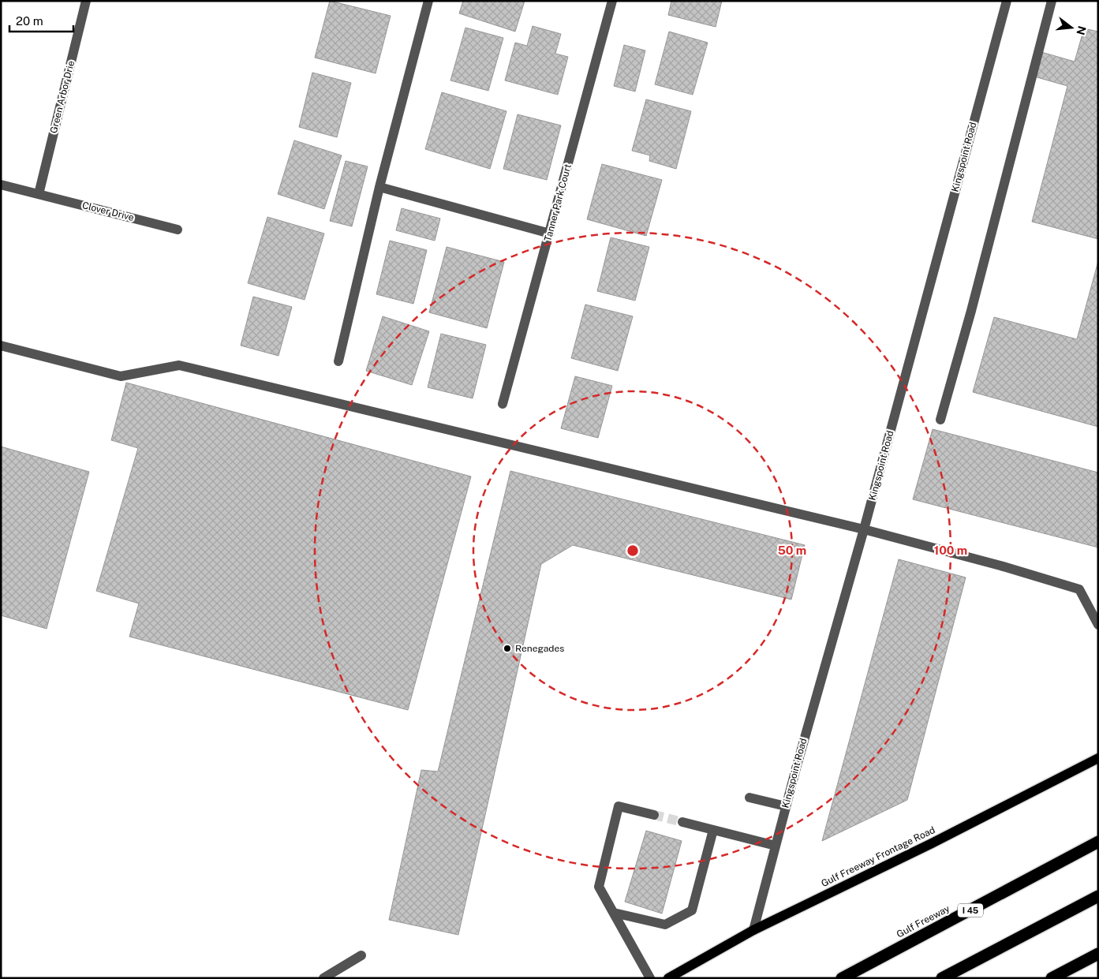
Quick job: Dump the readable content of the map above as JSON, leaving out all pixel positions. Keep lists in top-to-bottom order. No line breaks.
{"streets":{"highway":["I 45","Gulf Freeway"],"main road":["Gulf Freeway Frontage Road"],"street":["Green Arbor Drie","Kingspoint Road","Tanner Park Court","Clover Drive"]},"crossings":[["Green Arbor Drie","Clover Drive"],["Kingspoint Road","Gulf Freeway Frontage Road"]],"places":["Renegades"],"scale_bar":"20 m","north":"right","rings":["50 m","100 m"]}
